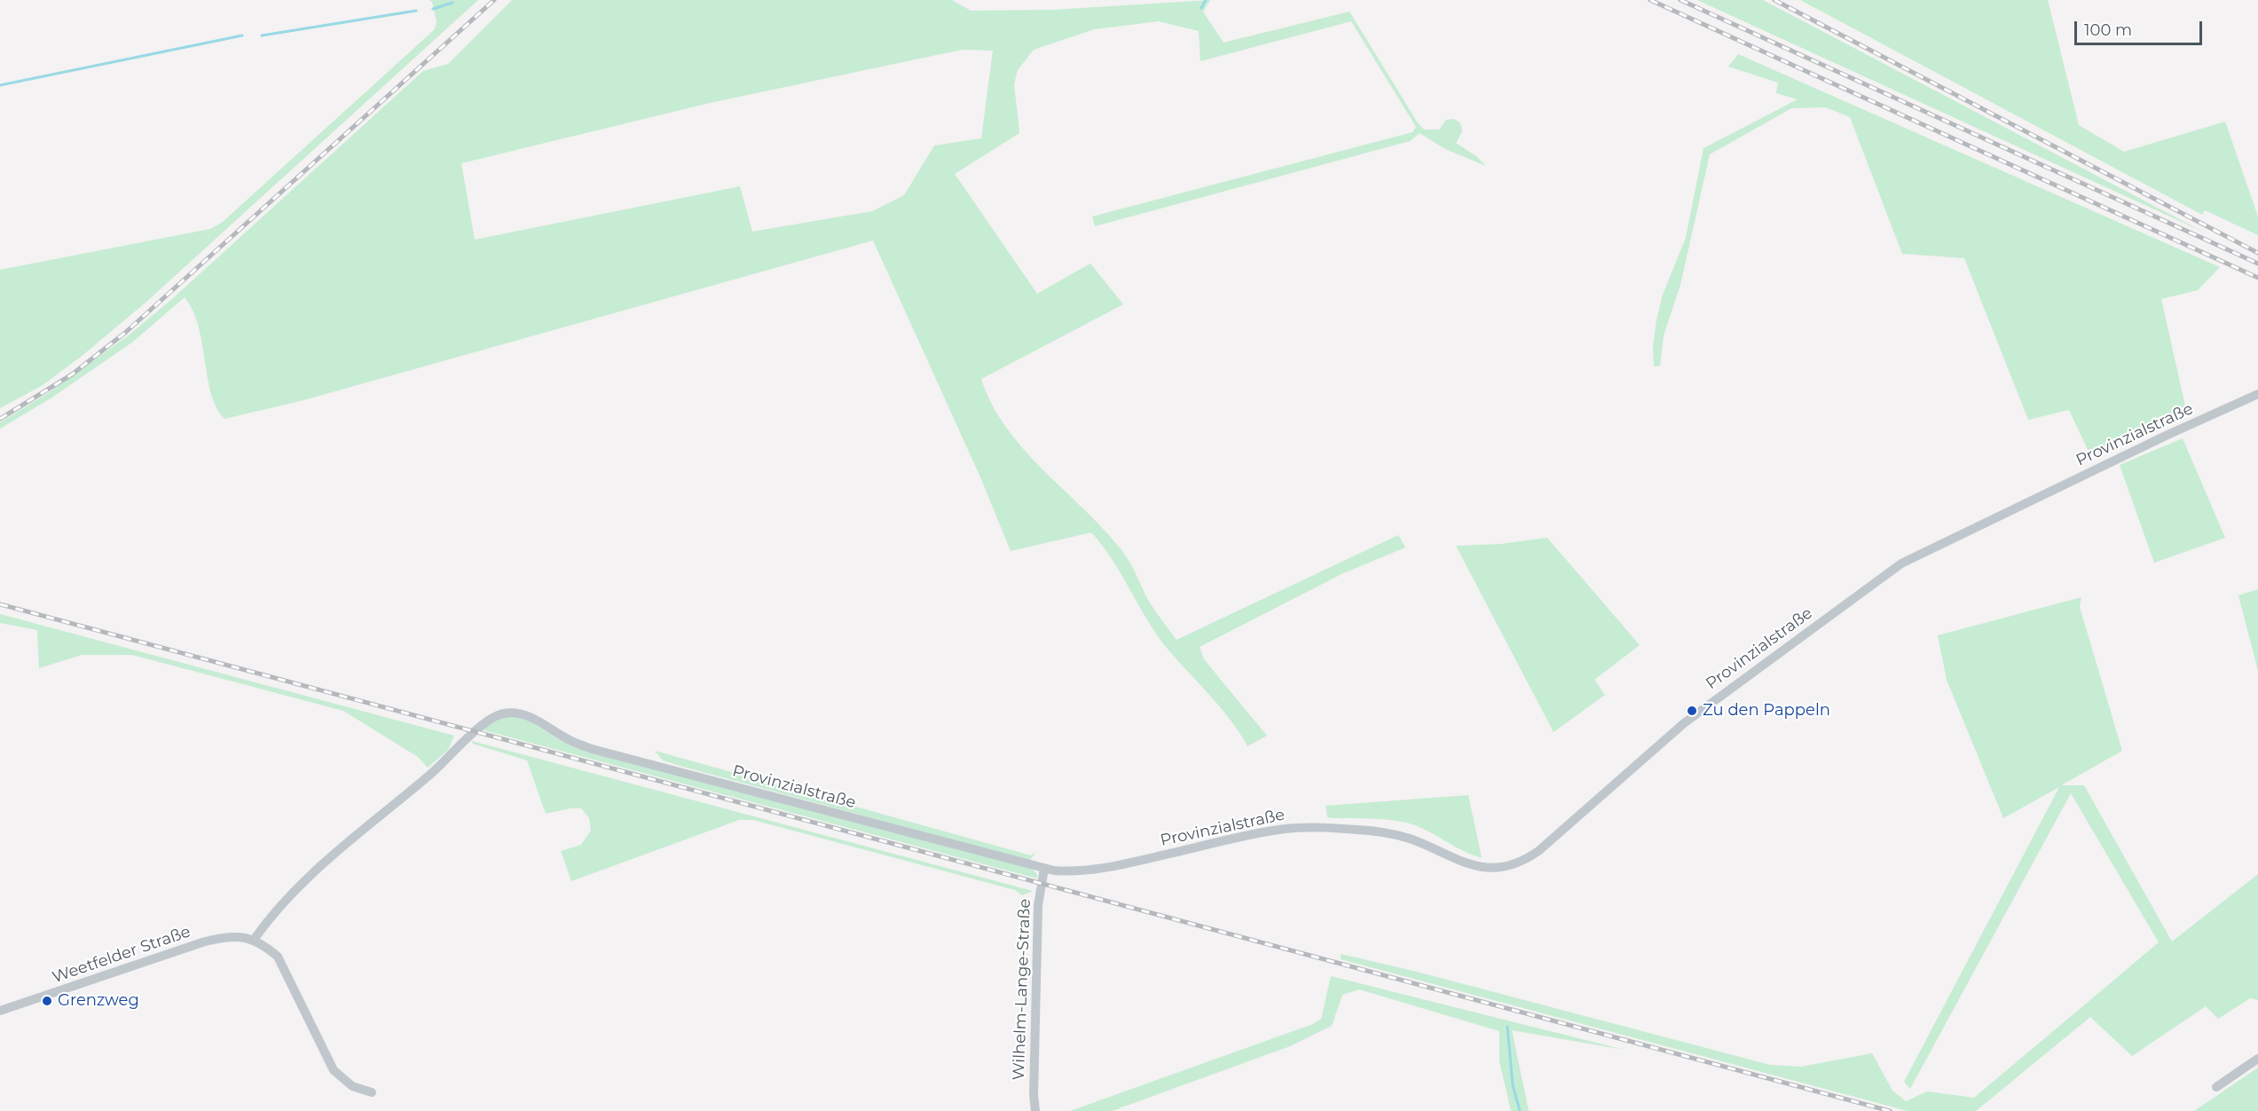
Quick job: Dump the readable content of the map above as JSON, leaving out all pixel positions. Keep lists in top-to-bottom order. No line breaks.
{"streets":{"street":["Provinzialstraße","Weetfelder Straße","Wilhelm-Lange-Straße"]},"crossings":[["Provinzialstraße","Weetfelder Straße"],["Provinzialstraße","Wilhelm-Lange-Straße"]],"places":["Zu den Pappeln","Grenzweg"],"scale_bar":"100 m"}
